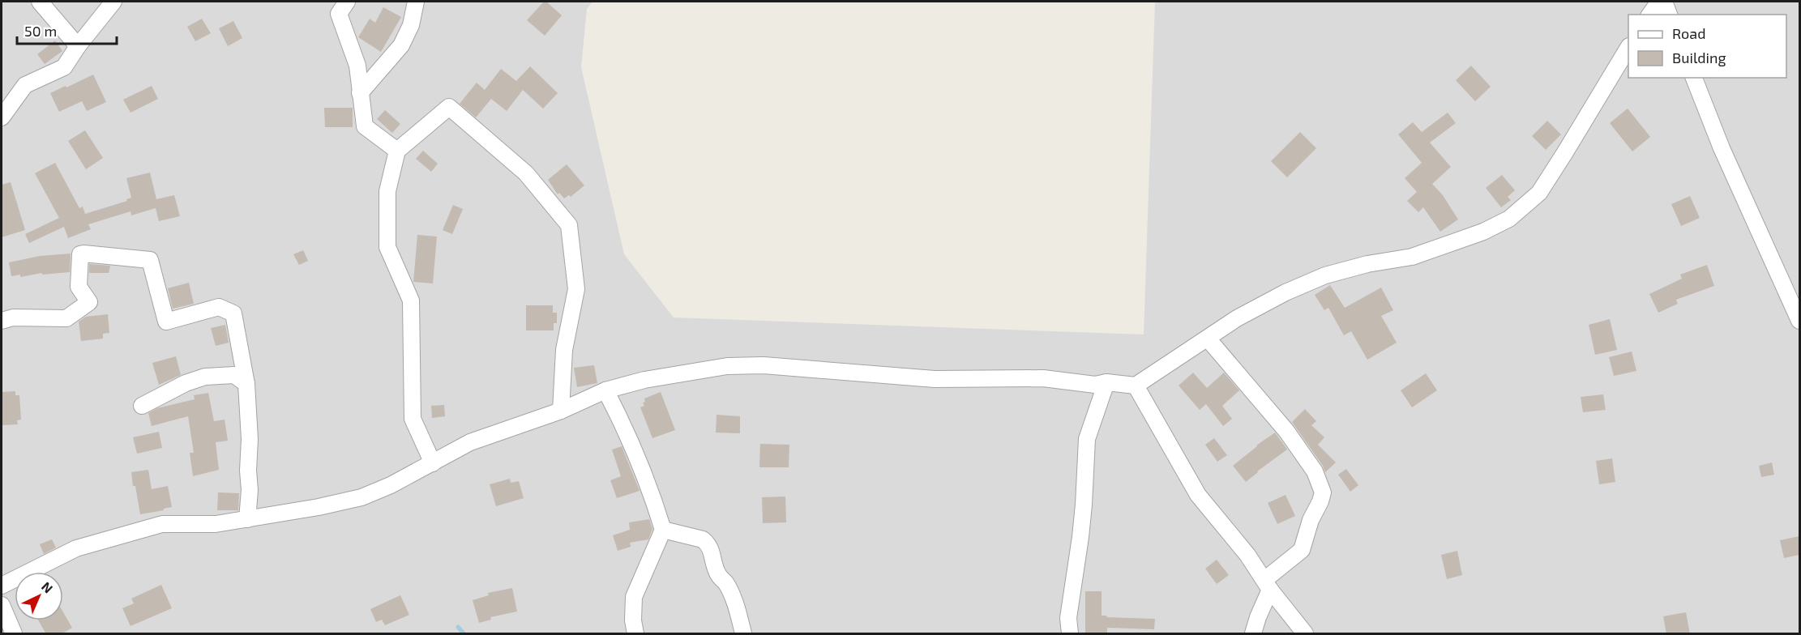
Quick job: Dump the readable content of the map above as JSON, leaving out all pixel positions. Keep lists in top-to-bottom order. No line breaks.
{"legend":["Road","Building"],"scale_bar":"50 m","north":"top right"}
